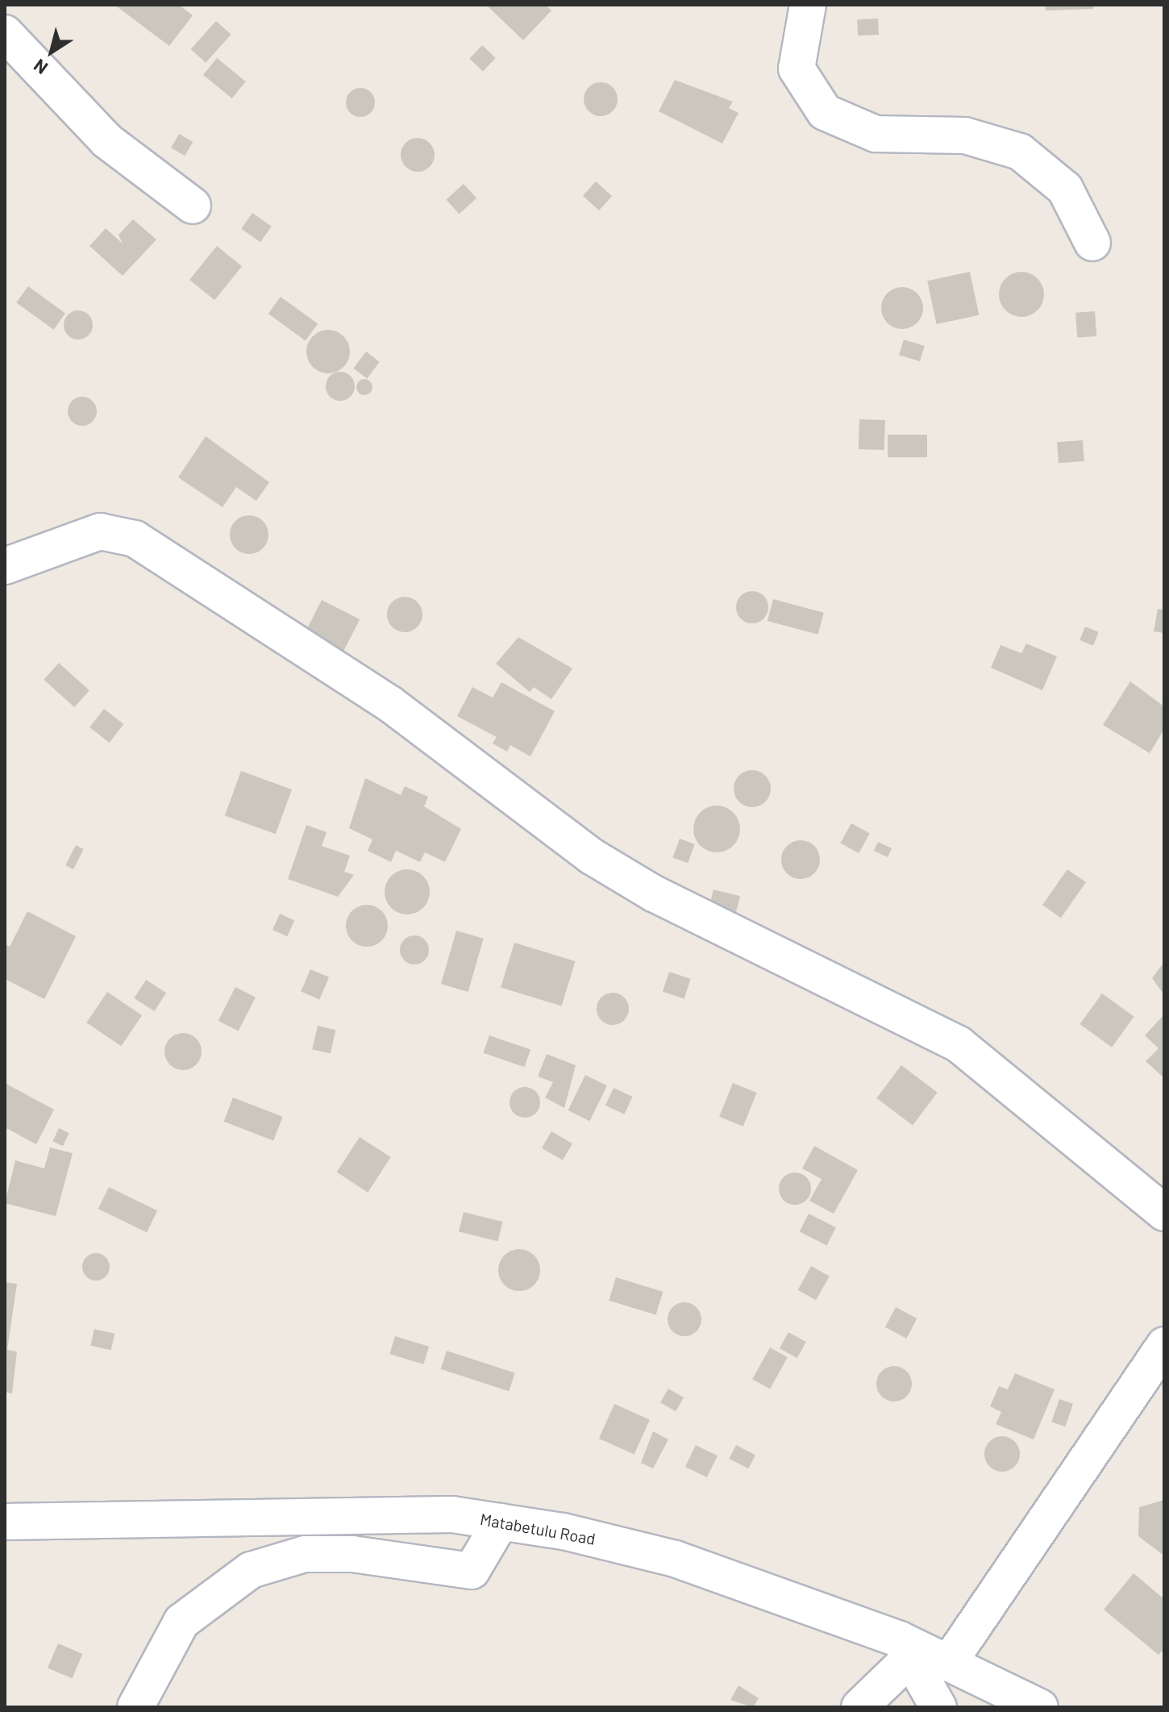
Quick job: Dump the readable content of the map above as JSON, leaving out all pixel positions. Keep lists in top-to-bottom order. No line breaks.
{"streets":{"street":["Matabetulu Road"]},"north":"bottom left"}
